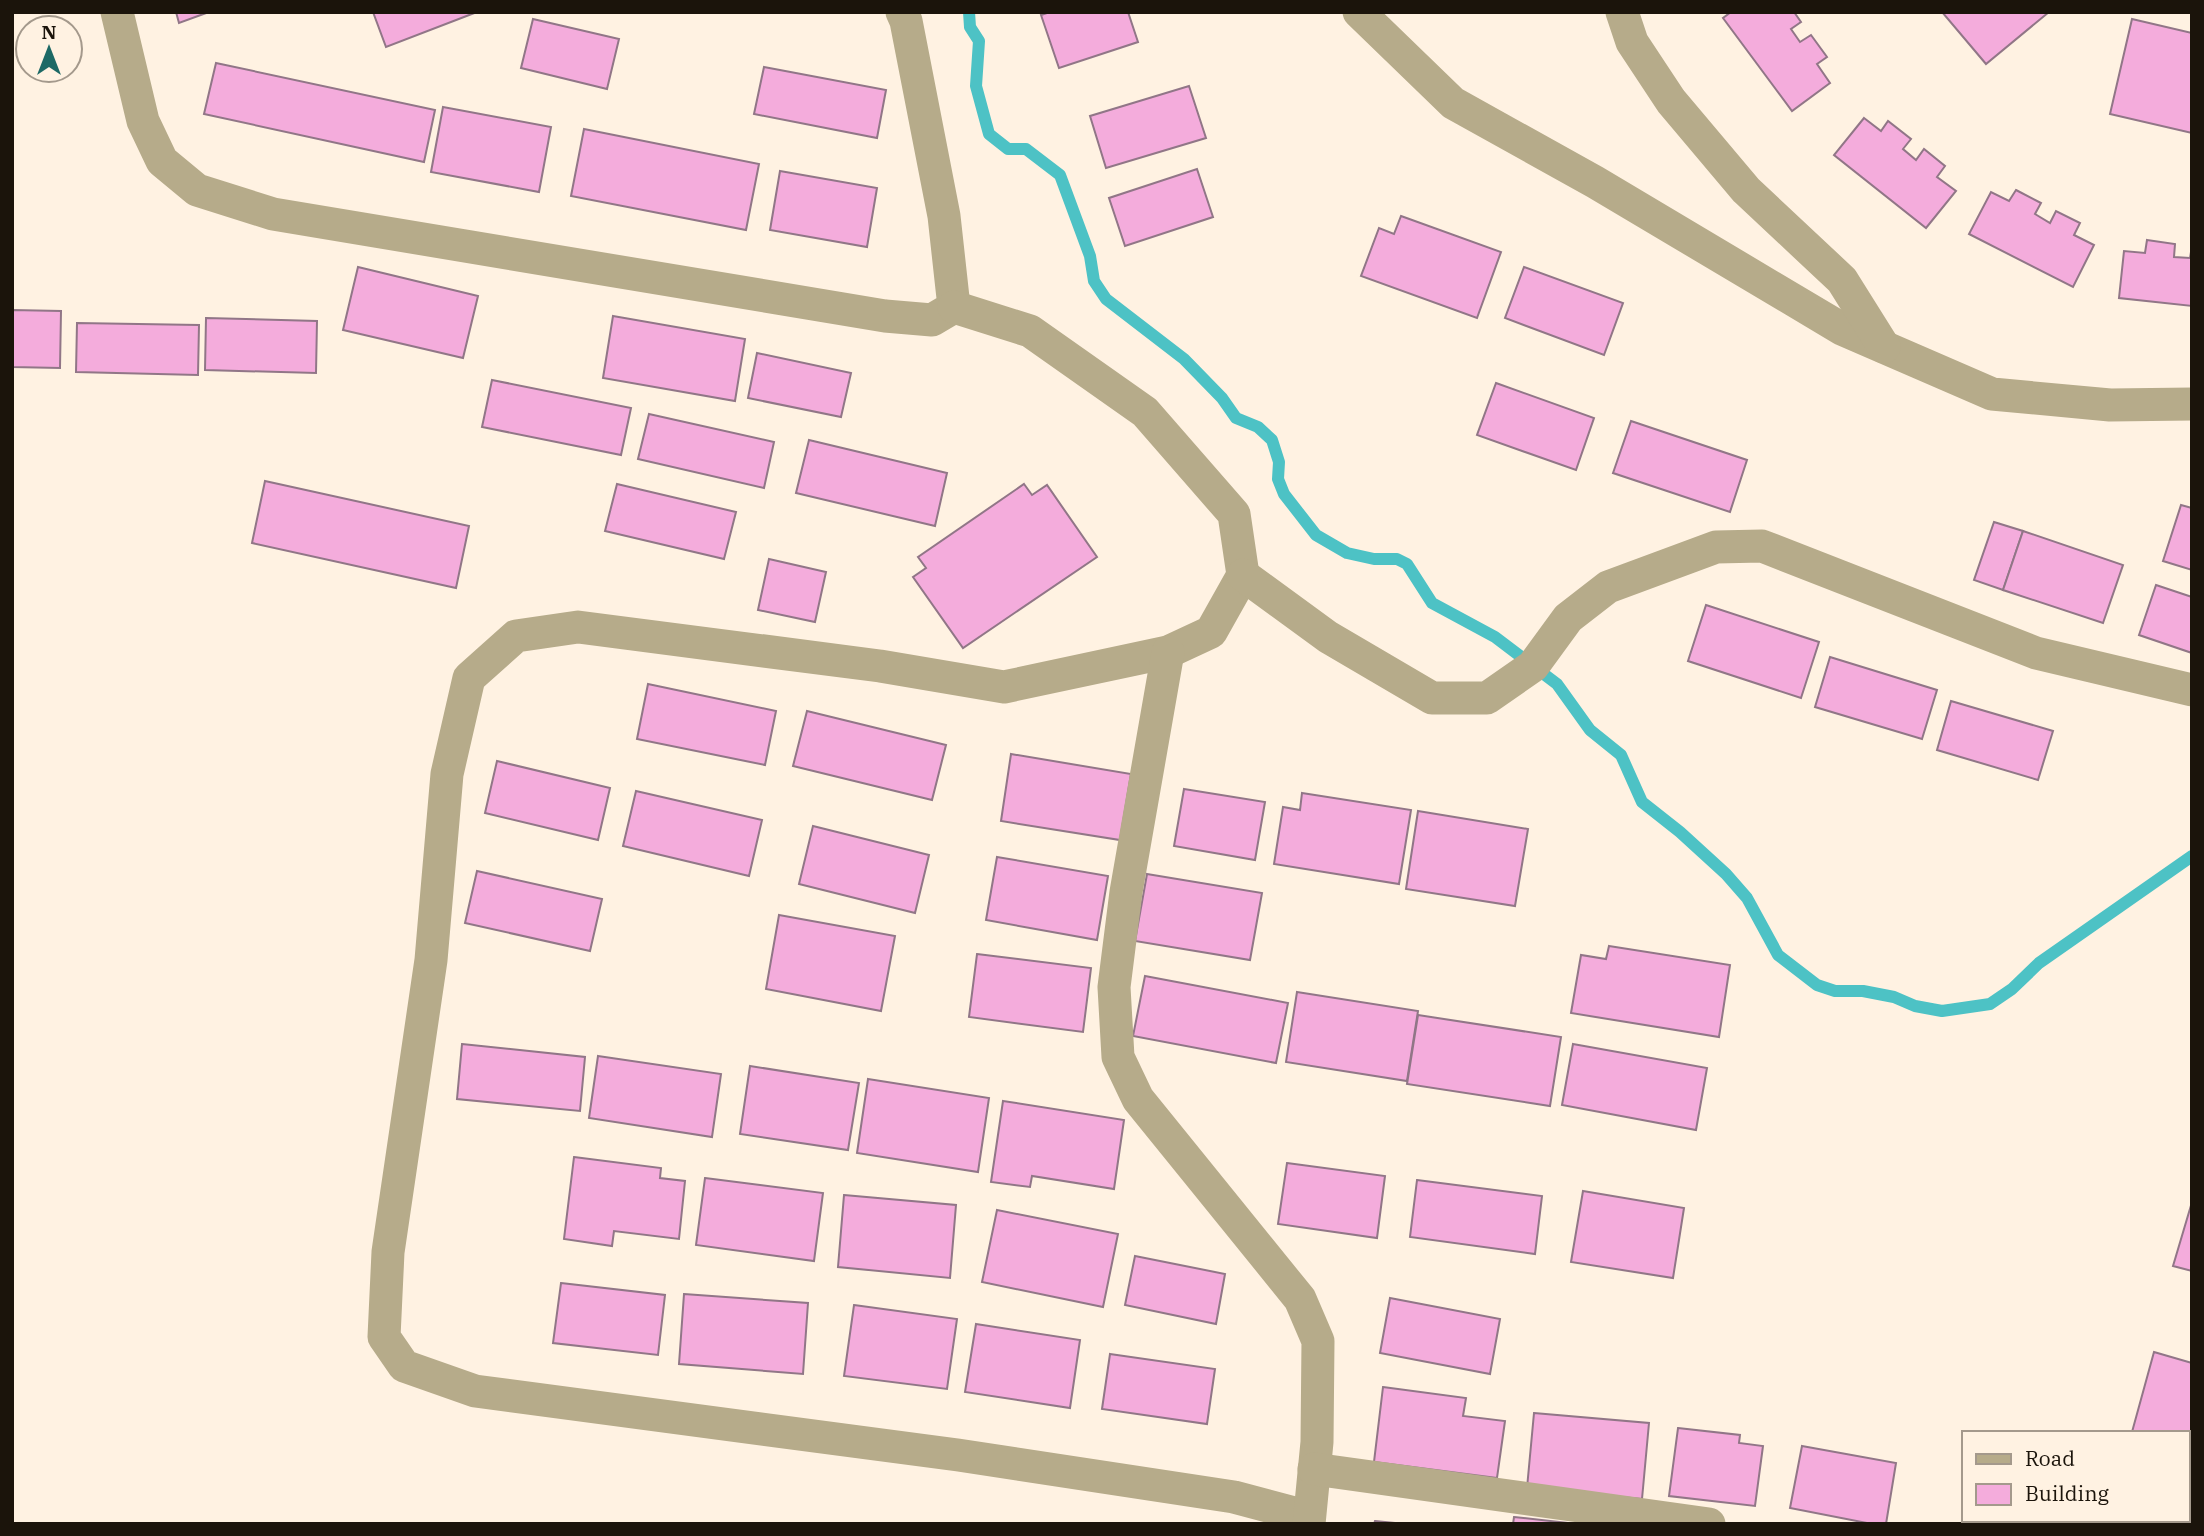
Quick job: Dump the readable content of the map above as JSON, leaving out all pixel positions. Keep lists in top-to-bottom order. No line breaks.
{"legend":["Road","Building"],"north":"top"}
